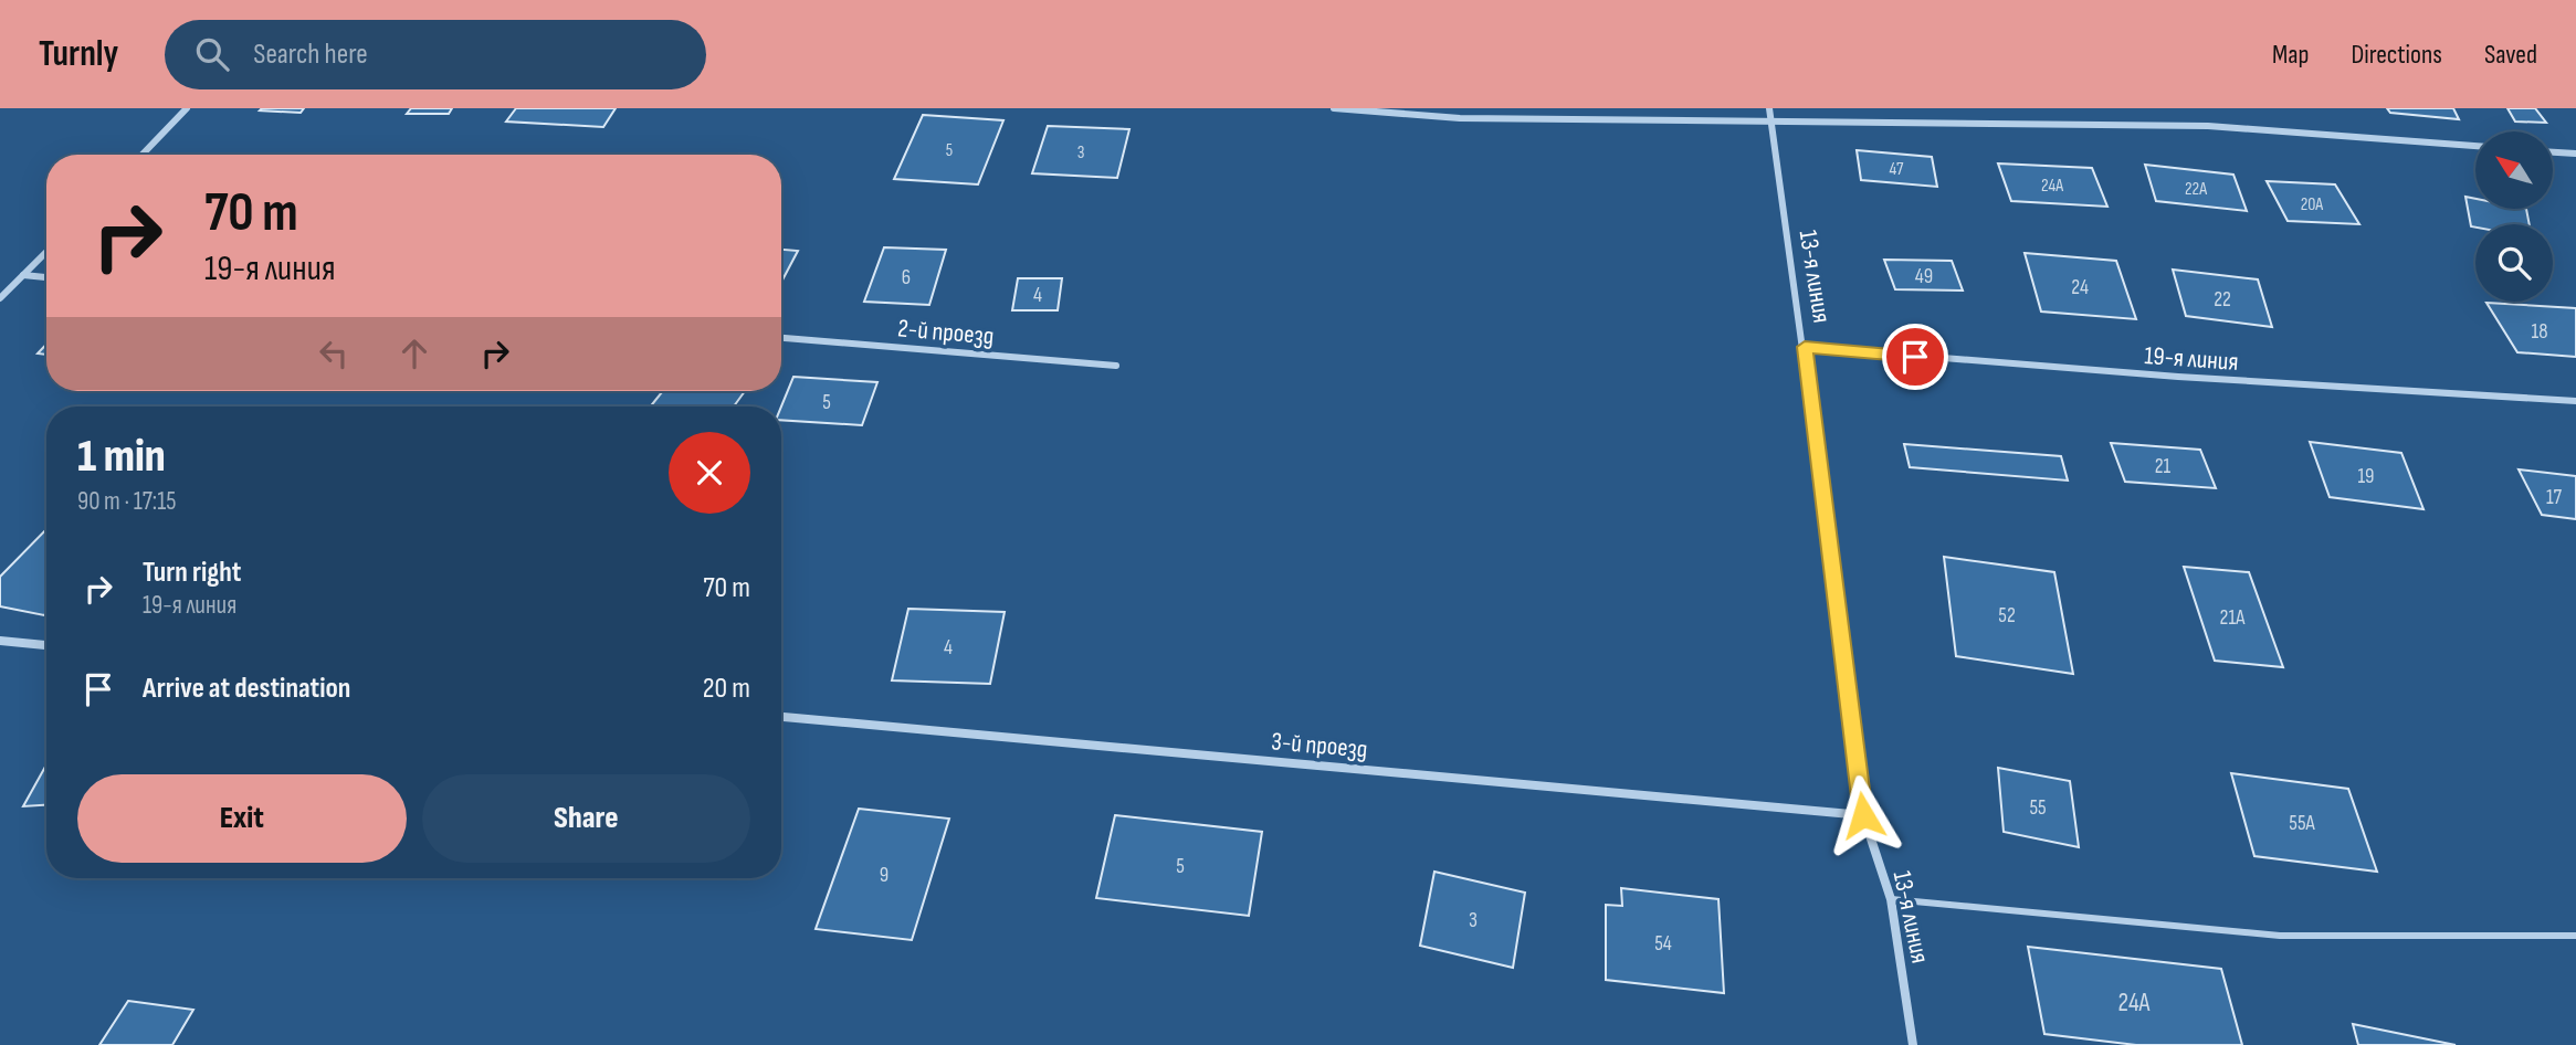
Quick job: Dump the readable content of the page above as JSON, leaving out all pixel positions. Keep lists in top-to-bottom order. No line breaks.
{"streets":{"street":["13-я линия","2-й проезд","19-я линия","3-й проезд"]},"crossings":[["13-я линия","19-я линия"],["13-я линия","3-й проезд"]],"house_numbers":["5","3","47","24А","22А","20А","49","6","24","4","22","18","5","21","19","17","52","21А","4","55","55А","5","9","3","54","24А"],"north":"top left","page":{"header":"Turnly","search":"Search here","nav":["Map","Directions","Saved"],"turn":["70 m","19-я линия"],"heading":["1 min","90 m · 17:15"],"list":[{"name":"Turn right","note":"19-я линия","value":"70 m"},{"name":"Arrive at destination","value":"20 m"}],"buttons":["Exit","Share"]}}
